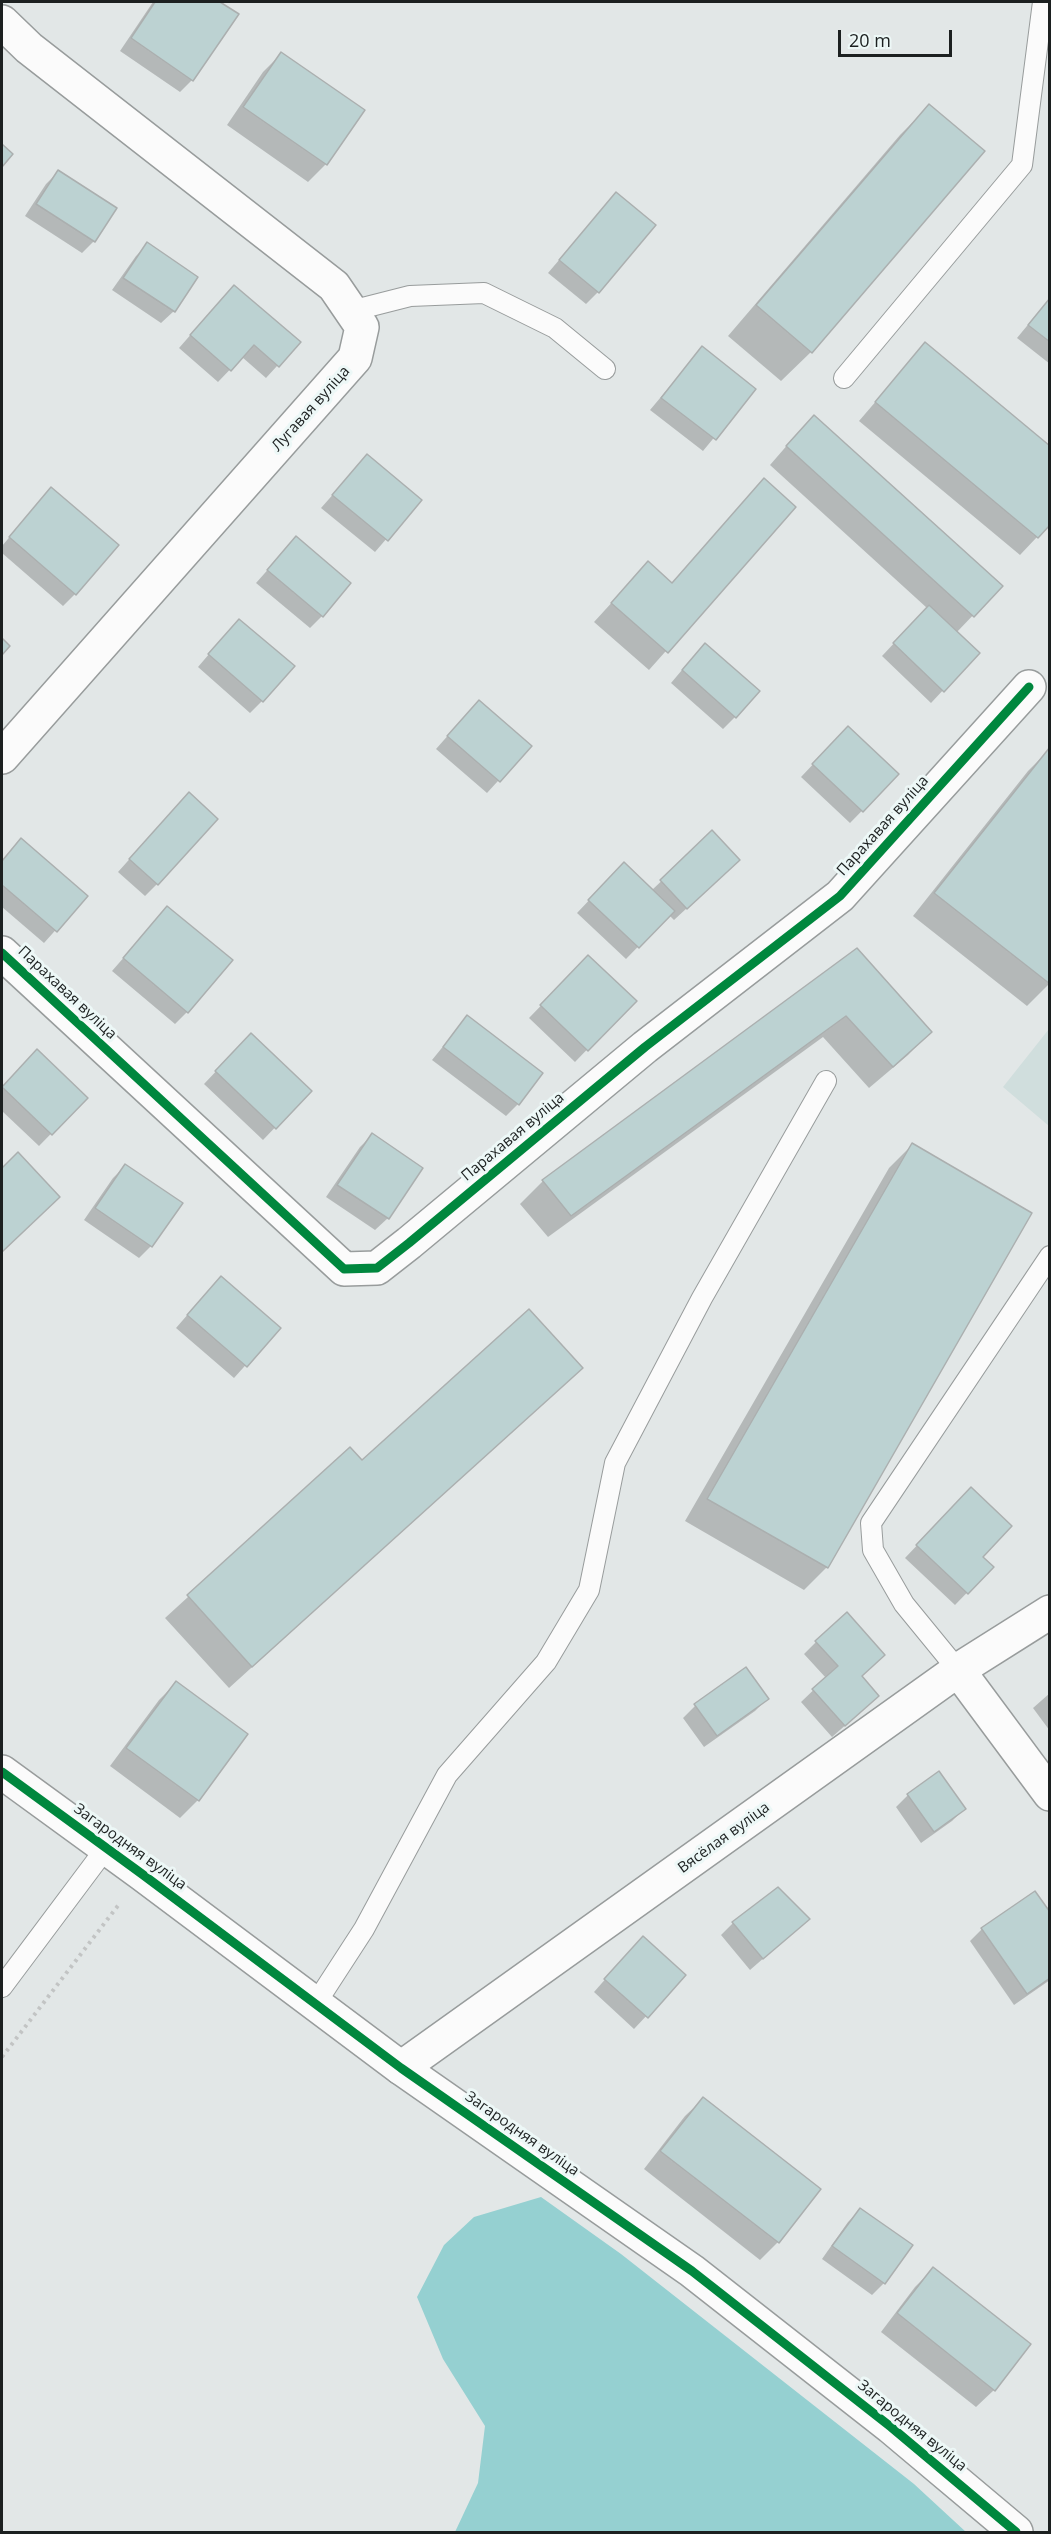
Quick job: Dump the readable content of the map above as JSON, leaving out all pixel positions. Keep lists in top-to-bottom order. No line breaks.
{"streets":{"street":["Лугавая вуліца","Парахавая вуліца","Вясёлая вуліца","Загародняя вуліца"]},"crossings":[["Вясёлая вуліца","Загародняя вуліца"]],"scale_bar":"20 m"}
